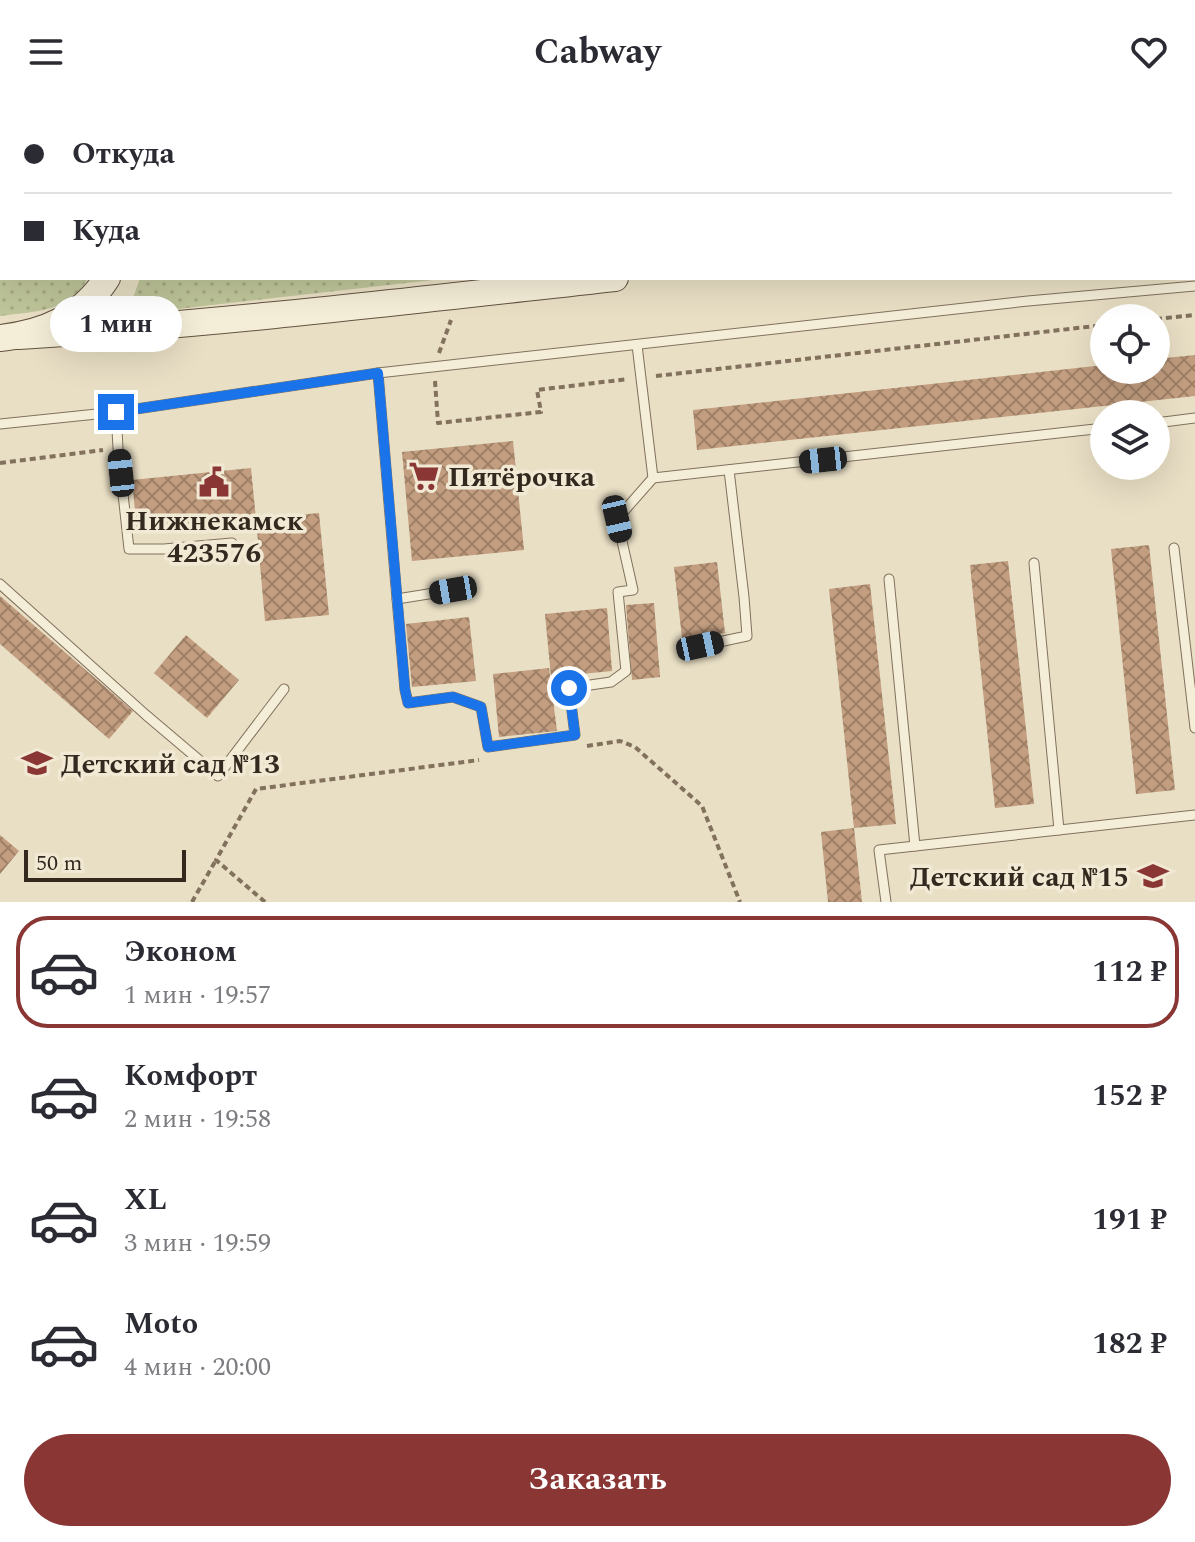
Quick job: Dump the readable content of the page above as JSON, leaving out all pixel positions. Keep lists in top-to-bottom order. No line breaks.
{"places":{"supermarket":["Пятёрочка"],"public building":["Нижнекамск 423576"],"school or university":["Детский сад №13","Детский сад №15"]},"scale_bar":"50 m","page":{"header":"Cabway","banner":["Откуда","Куда"],"bubble":"1 мин","scale":"50 m","list":[{"name":"Эконом","note":"1 мин · 19:57","value":"112 ₽"},{"name":"Комфорт","note":"2 мин · 19:58","value":"152 ₽"},{"name":"XL","note":"3 мин · 19:59","value":"191 ₽"},{"name":"Moto","note":"4 мин · 20:00","value":"182 ₽"}],"buttons":"Заказать"}}
